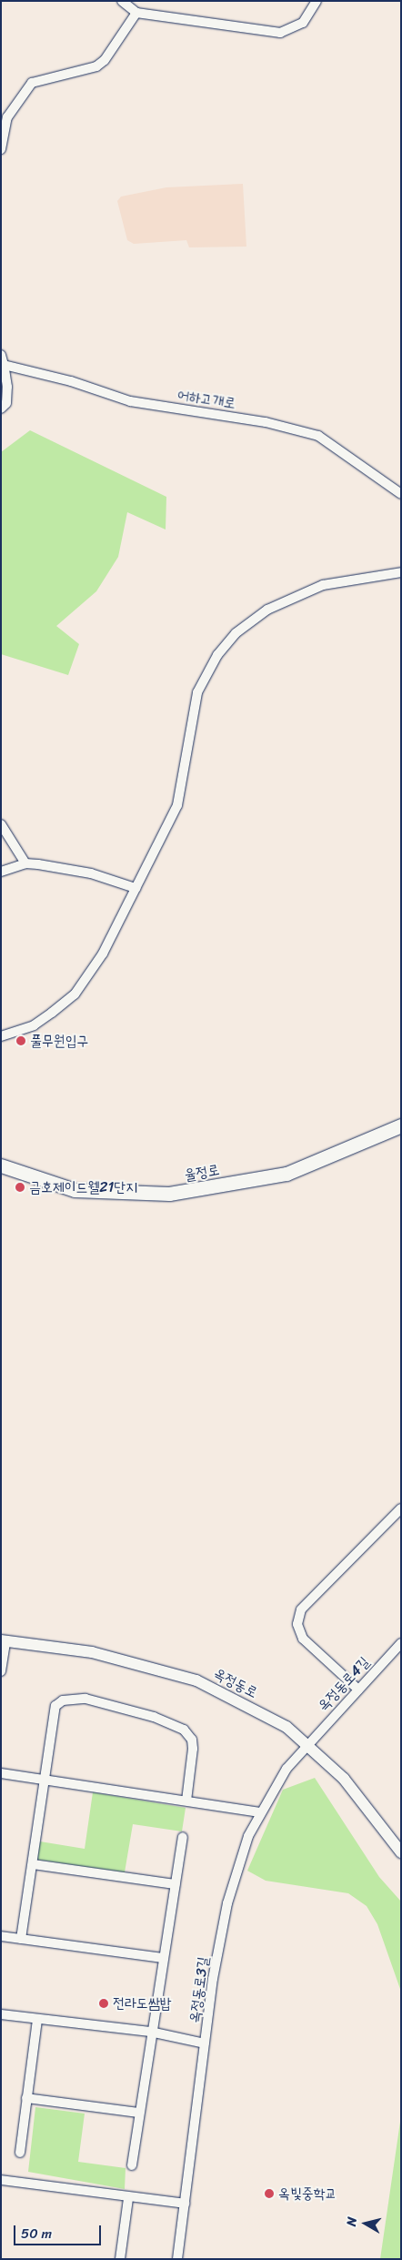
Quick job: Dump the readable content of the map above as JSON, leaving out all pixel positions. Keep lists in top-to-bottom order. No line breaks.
{"streets":{"main road":["율정로"],"street":["어하고개로","옥정동로","옥정동로4길","옥정동로3길"]},"crossings":[["옥정동로","옥정동로4길"],["옥정동로","옥정동로3길"],["옥정동로4길","옥정동로3길"]],"places":["풀무원입구","금호제이드웰21단지","전라도쌈밥","옥빛중학교"],"scale_bar":"50 m","north":"left"}
